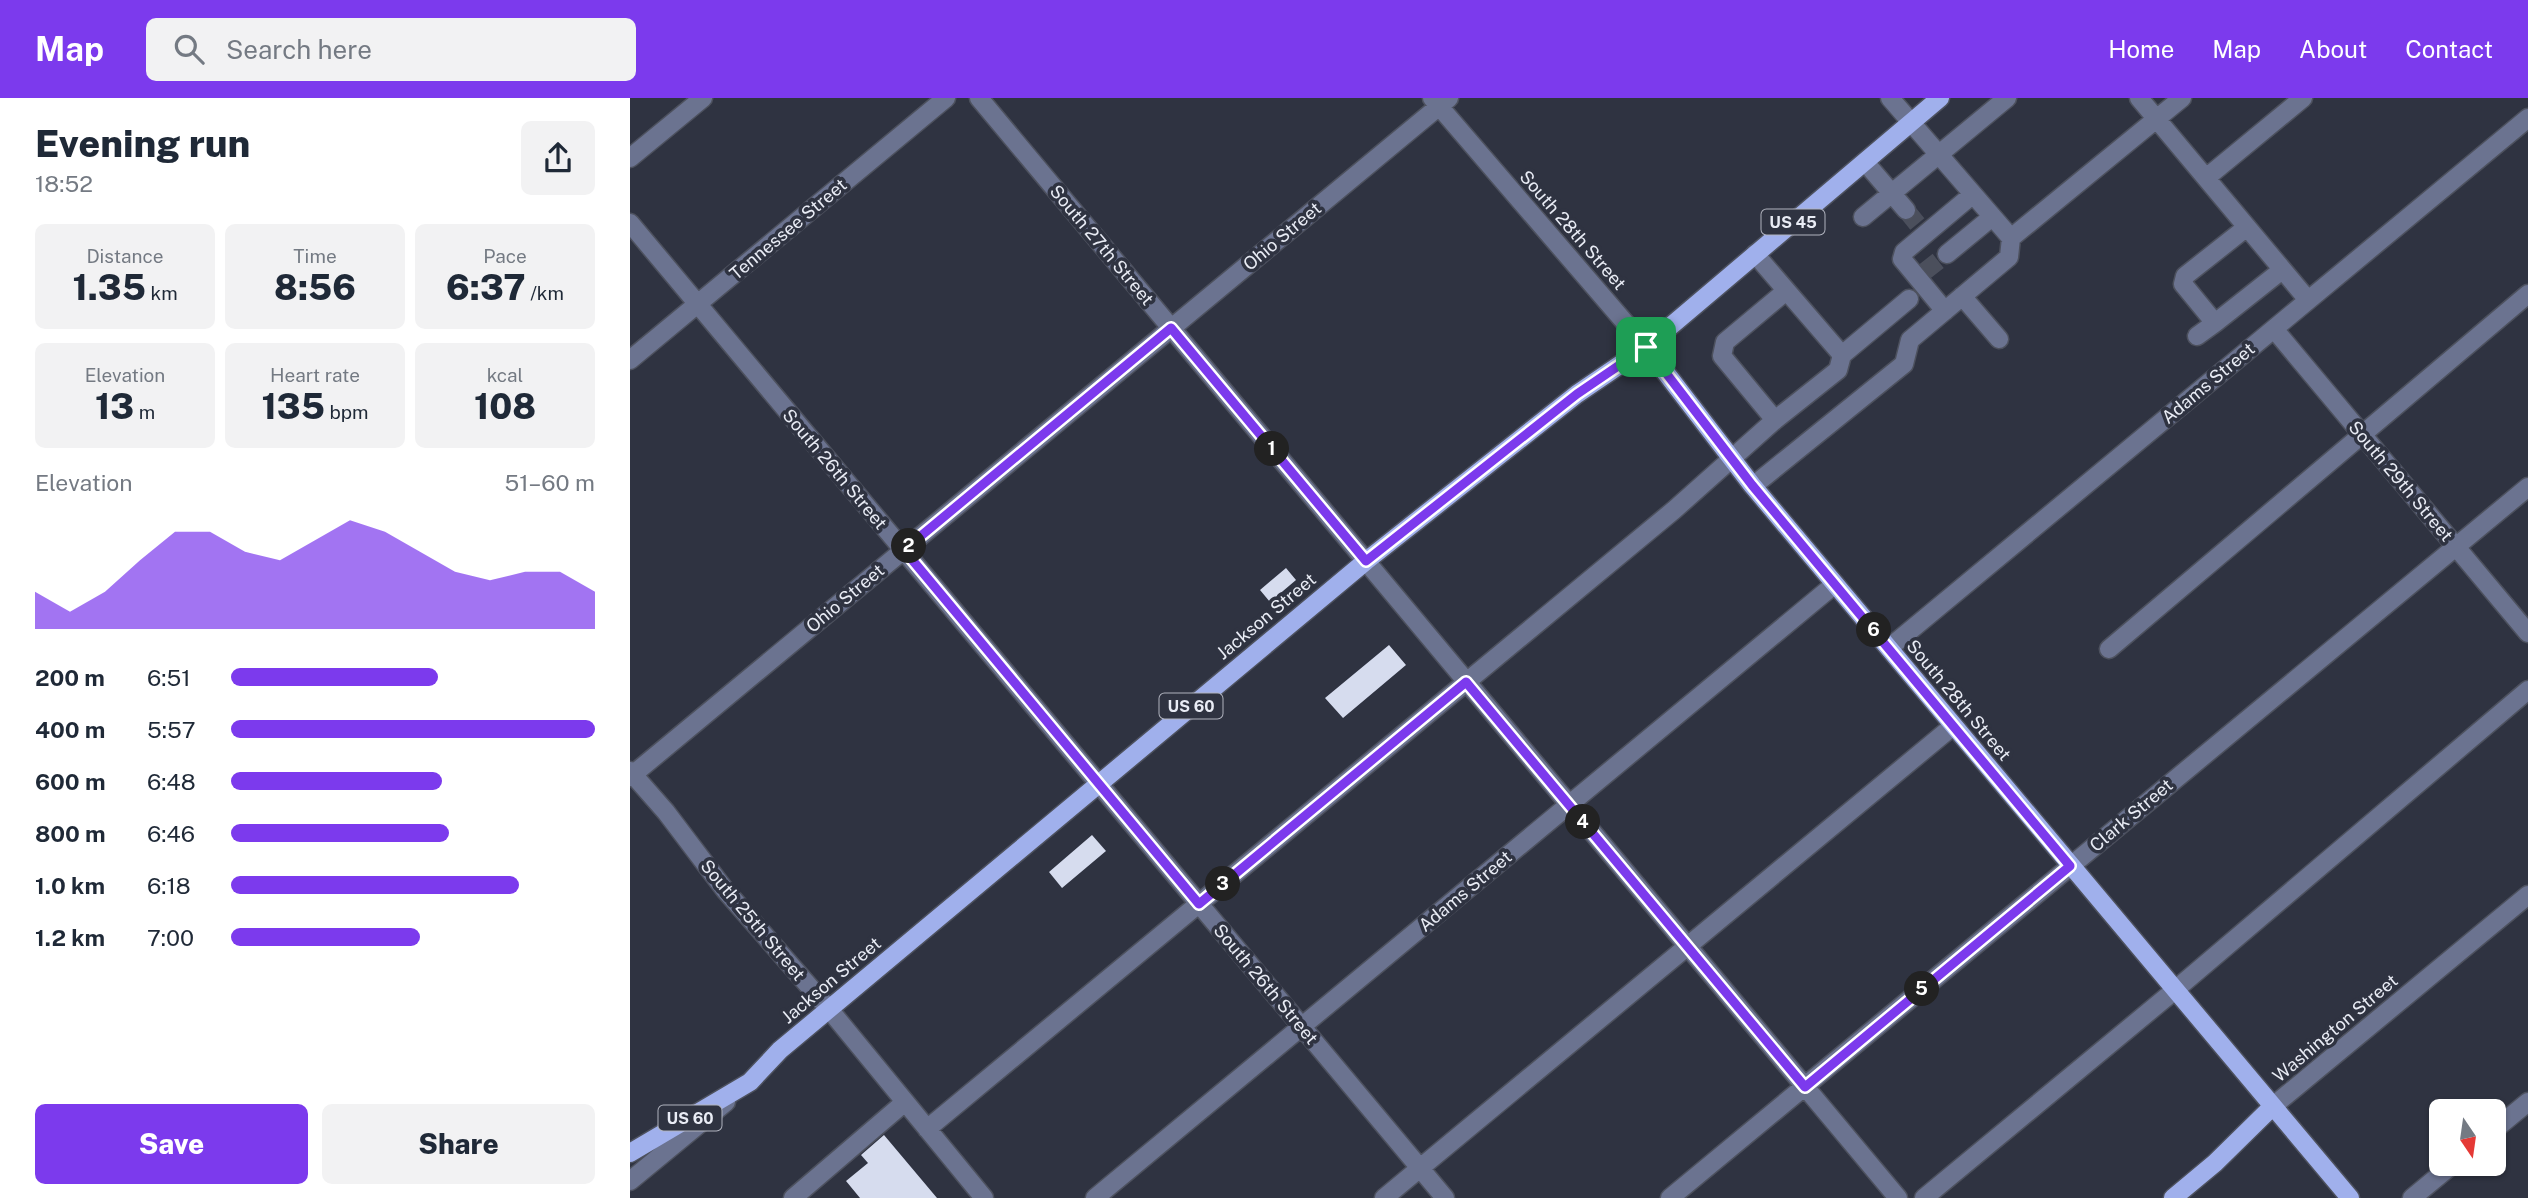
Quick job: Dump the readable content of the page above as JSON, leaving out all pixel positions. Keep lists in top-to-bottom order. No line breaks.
{"streets":{"main road":["US 45","South 28th Street","Jackson Street","US 60","Washington Street"],"street":["Tennessee Street","Ohio Street","South 27th Street","Adams Street","South 26th Street","South 29th Street","Clark Street","South 25th Street"]},"crossings":[["Tennessee Street","South 26th Street"],["South 28th Street","Ohio Street"],["South 28th Street","Adams Street"],["South 28th Street","Jackson Street"],["South 28th Street","Clark Street"],["South 28th Street","Washington Street"],["Ohio Street","South 27th Street"],["Ohio Street","South 26th Street"],["Ohio Street","South 25th Street"],["South 27th Street","Adams Street"],["South 27th Street","Jackson Street"],["South 27th Street","Clark Street"],["Adams Street","South 26th Street"],["Adams Street","South 29th Street"],["South 26th Street","Jackson Street"],["South 29th Street","Clark Street"],["Jackson Street","US 60"],["Jackson Street","South 25th Street"]],"north":"bottom","page":{"header":"Map","search":"Search here","nav":["Home","Map","About","Contact"],"heading":["Evening run","18:52"],"stats":[["Distance","1.35 km"],["Time","8:56"],["Pace","6:37 /km"],["Elevation","13 m"],["Heart rate","135 bpm"],["kcal","108"]],"pins":["1","2","6","4","3","5"],"chart":["Elevation","51–60 m"],"list":[{"name":"200 m","note":"6:51"},{"name":"400 m","note":"5:57"},{"name":"600 m","note":"6:48"},{"name":"800 m","note":"6:46"},{"name":"1.0 km","note":"6:18"},{"name":"1.2 km","note":"7:00"}],"buttons":["Save","Share"]}}
